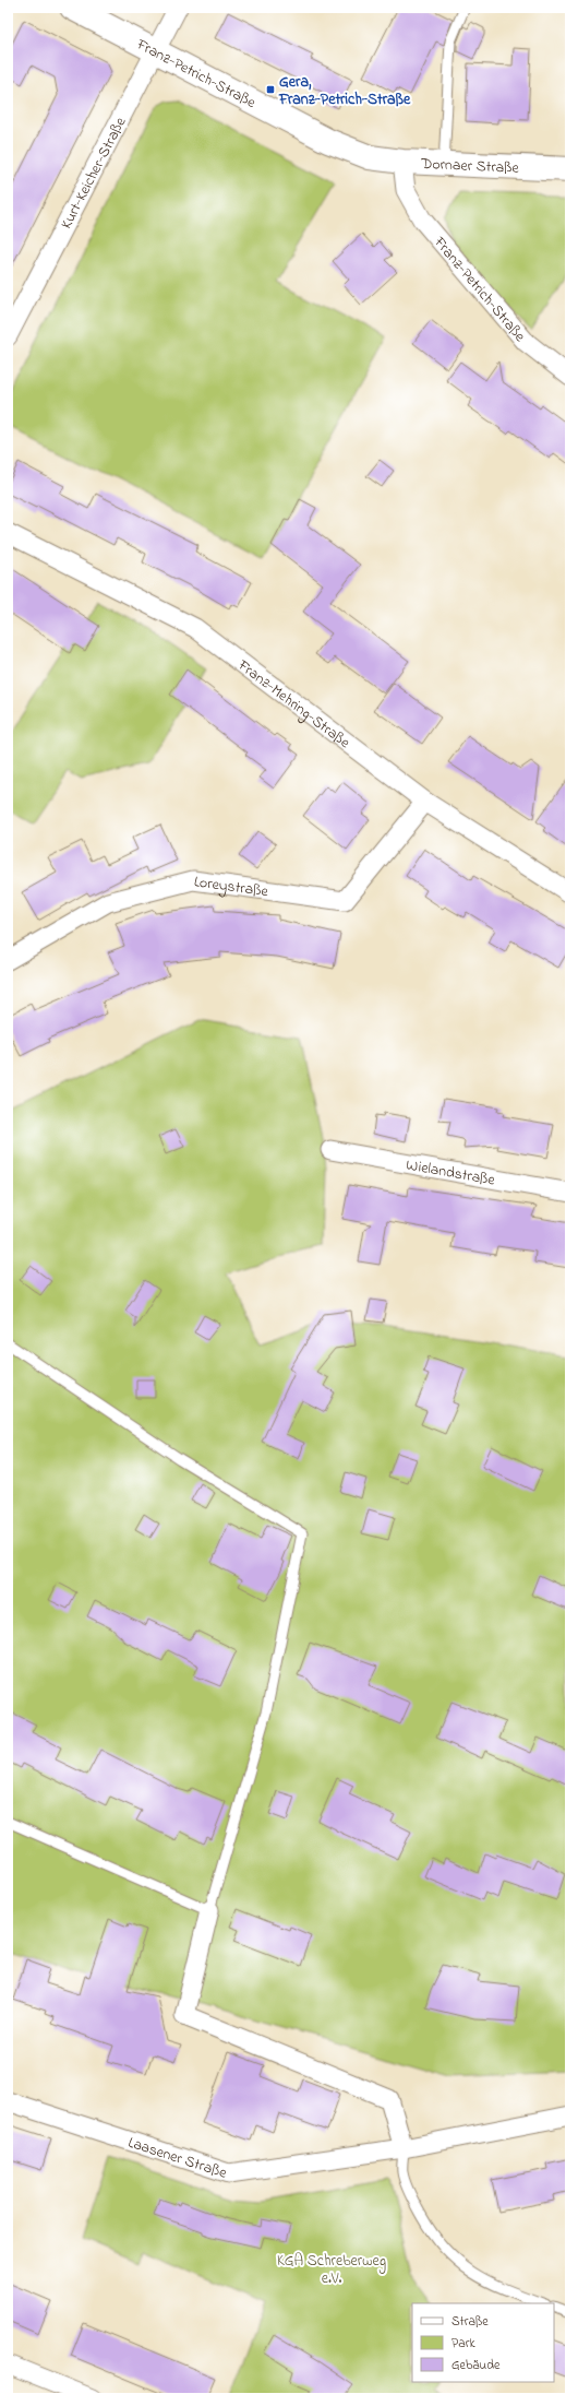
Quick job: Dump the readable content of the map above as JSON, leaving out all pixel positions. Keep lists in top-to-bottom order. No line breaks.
{"streets":{"street":["Franz-Petrich-Straße","Dornaer Straße","Kurt-Keicher-Straße","Franz-Mehring-Straße","Loreystraße","Wielandstraße","Laasener Straße"]},"crossings":[["Franz-Petrich-Straße","Dornaer Straße"],["Franz-Petrich-Straße","Kurt-Keicher-Straße"],["Franz-Mehring-Straße","Loreystraße"]],"parks":["KGA Schreberweg e.V."],"places":{"transit":["Gera, Franz-Petrich-Straße"]},"legend":["Straße","Park","Gebäude"]}
